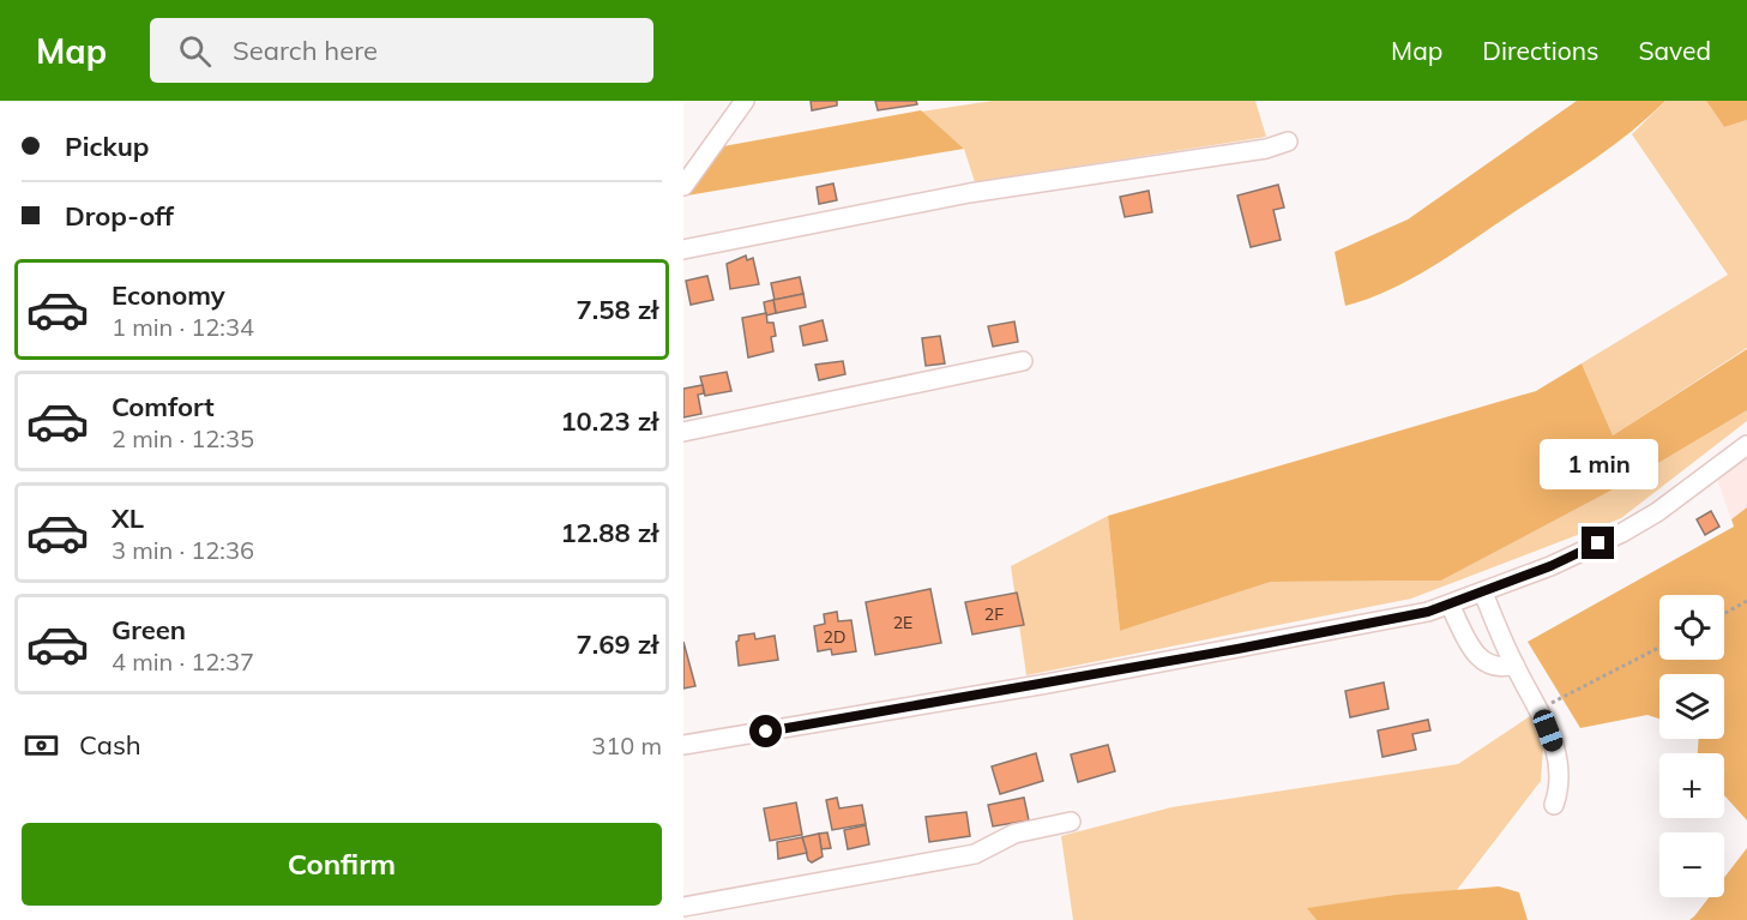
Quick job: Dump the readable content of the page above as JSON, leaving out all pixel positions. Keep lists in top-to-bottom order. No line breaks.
{"house_numbers":["2F","2E","2D"],"page":{"header":"Map","search":"Search here","nav":["Map","Directions","Saved"],"banner":["Pickup","Drop-off"],"list":[{"name":"Economy","note":"1 min · 12:34","value":"7.58 zł"},{"name":"Comfort","note":"2 min · 12:35","value":"10.23 zł"},{"name":"XL","note":"3 min · 12:36","value":"12.88 zł"},{"name":"Green","note":"4 min · 12:37","value":"7.69 zł"}],"bubble":"1 min","map_buttons":["+","−"],"pay":["Cash","310 m"],"buttons":"Confirm"}}
